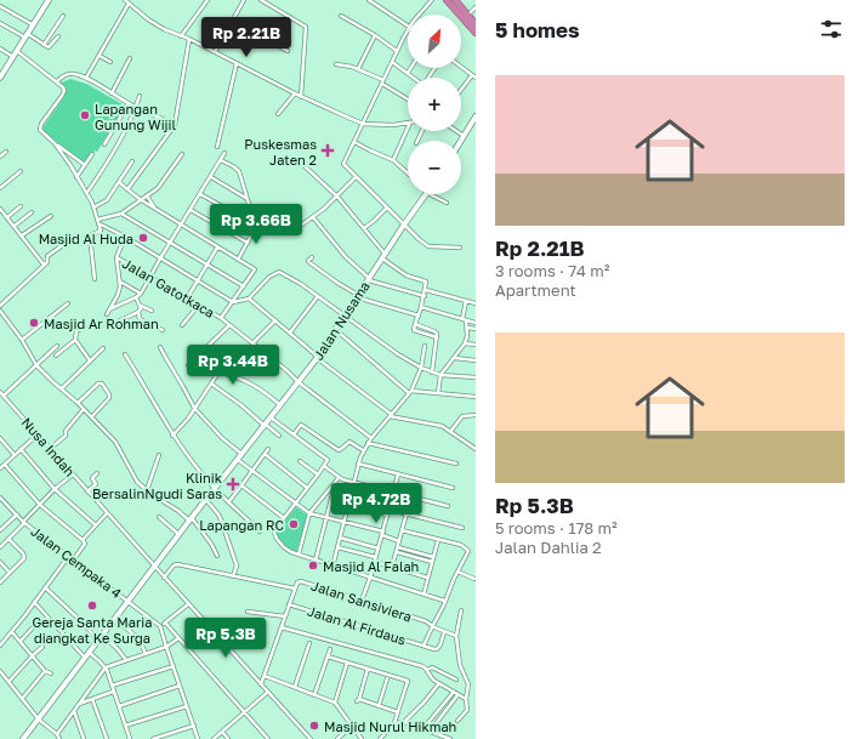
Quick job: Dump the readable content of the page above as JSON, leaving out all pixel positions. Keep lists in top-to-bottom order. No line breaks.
{"streets":{"street":["Jalan Gatotkaca","Jalan Nusama","Nusa Indah","Jalan Cempaka 4","Jalan Sansiviera","Jalan Al Firdaus"]},"crossings":[["Jalan Gatotkaca","Jalan Nusama"],["Jalan Nusama","Nusa Indah"],["Jalan Nusama","Jalan Cempaka 4"]],"places":{"other":["Lapangan Gunung Wijil","Masjid Al Huda","Masjid Ar Rohman","Lapangan RC","Masjid Al Falah","Gereja Santa Maria diangkat Ke Surga","Masjid Nurul Hikmah"],"health":["Puskesmas Jaten 2","Klinik BersalinNgudi Saras"]},"north":"top right","page":{"heading":"5 homes","map_buttons":["+","−"],"price":["Rp 2.21B","Rp 3.66B","Rp 3.44B","Rp 4.72B","Rp 5.3B"],"list":[{"name":"Rp 2.21B","note":"3 rooms · 74 m² · Apartment"},{"name":"Rp 5.3B","note":"5 rooms · 178 m² · Jalan Dahlia 2"}]}}
